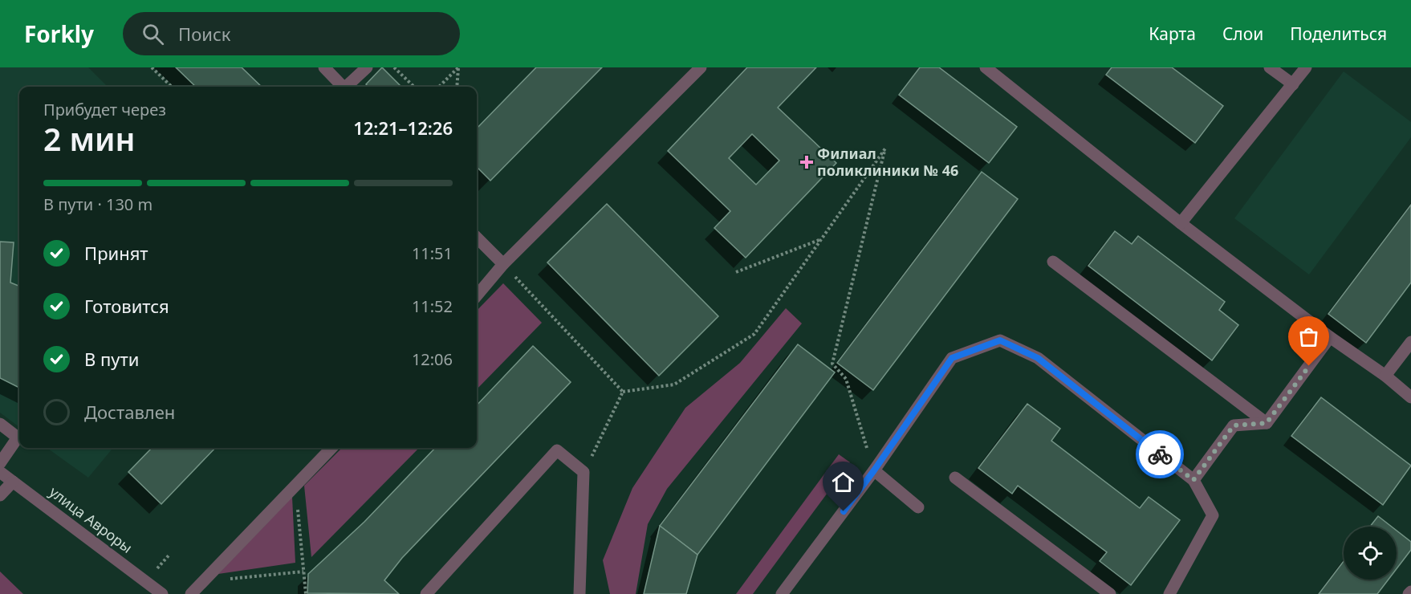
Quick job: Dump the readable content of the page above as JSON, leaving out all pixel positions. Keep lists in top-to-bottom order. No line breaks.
{"streets":{"street":["улица Авроры"]},"places":{"health":["Филиал поликлиники № 46"]},"page":{"header":"Forkly","search":"Поиск","nav":["Карта","Слои","Поделиться"],"heading":["2 мин","Прибудет через","12:21–12:26"],"bar":"В пути · 130 m","list":[["Принят","11:51"],["Готовится","11:52"],["В пути","12:06"],"Доставлен"]}}
